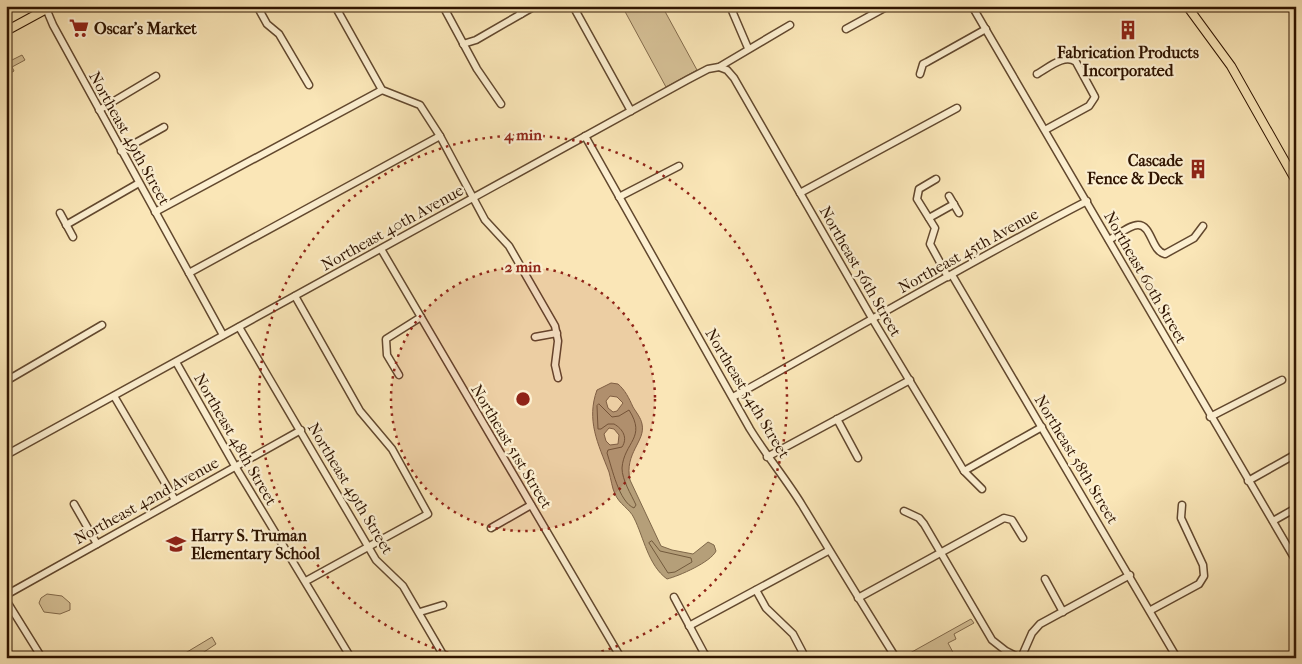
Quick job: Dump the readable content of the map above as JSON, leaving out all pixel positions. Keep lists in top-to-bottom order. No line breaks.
{"streets":{"street":["Northeast 49th Street","Northeast 40th Avenue","Northeast 45th Avenue","Northeast 56th Street","Northeast 60th Street","Northeast 54th Street","Northeast 48th Street","Northeast 51st Street","Northeast 58th Street","Northeast 42nd Avenue"]},"crossings":[["Northeast 49th Street","Northeast 40th Avenue"],["Northeast 49th Street","Northeast 42nd Avenue"],["Northeast 40th Avenue","Northeast 56th Street"],["Northeast 40th Avenue","Northeast 54th Street"],["Northeast 40th Avenue","Northeast 48th Street"],["Northeast 40th Avenue","Northeast 51st Street"],["Northeast 45th Avenue","Northeast 56th Street"],["Northeast 45th Avenue","Northeast 60th Street"],["Northeast 45th Avenue","Northeast 54th Street"],["Northeast 45th Avenue","Northeast 58th Street"],["Northeast 48th Street","Northeast 42nd Avenue"]],"places":{"supermarket":["Oscar's Market"],"building":["Fabrication Products Incorporated","Cascade Fence & Deck"],"school or university":["Harry S. Truman Elementary School"]},"rings":["4 min","2 min"]}
